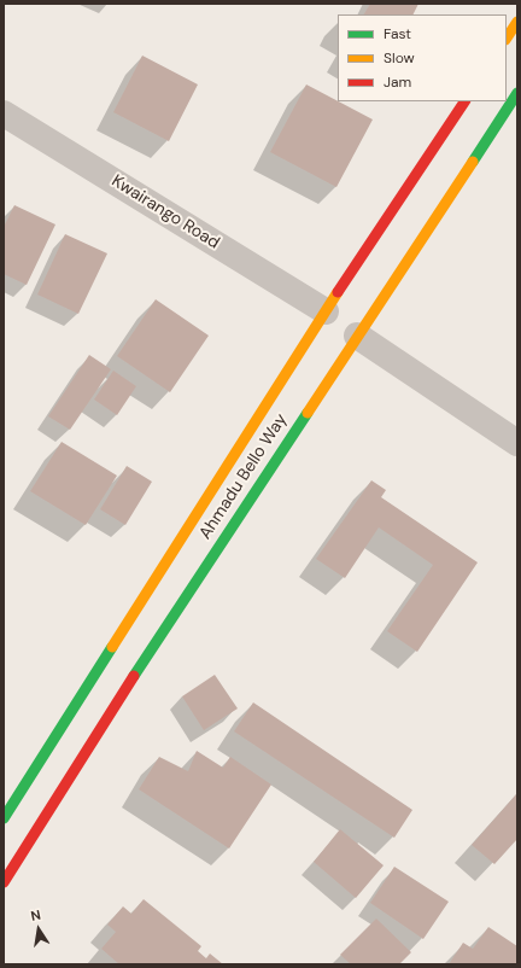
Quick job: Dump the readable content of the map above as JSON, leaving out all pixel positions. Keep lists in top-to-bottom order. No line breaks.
{"streets":{"main road":["Ahmadu Bello Way"],"street":["Kwairango Road"]},"crossings":[["Kwairango Road","Ahmadu Bello Way"]],"legend":["Fast","Slow","Jam"],"north":"top"}
